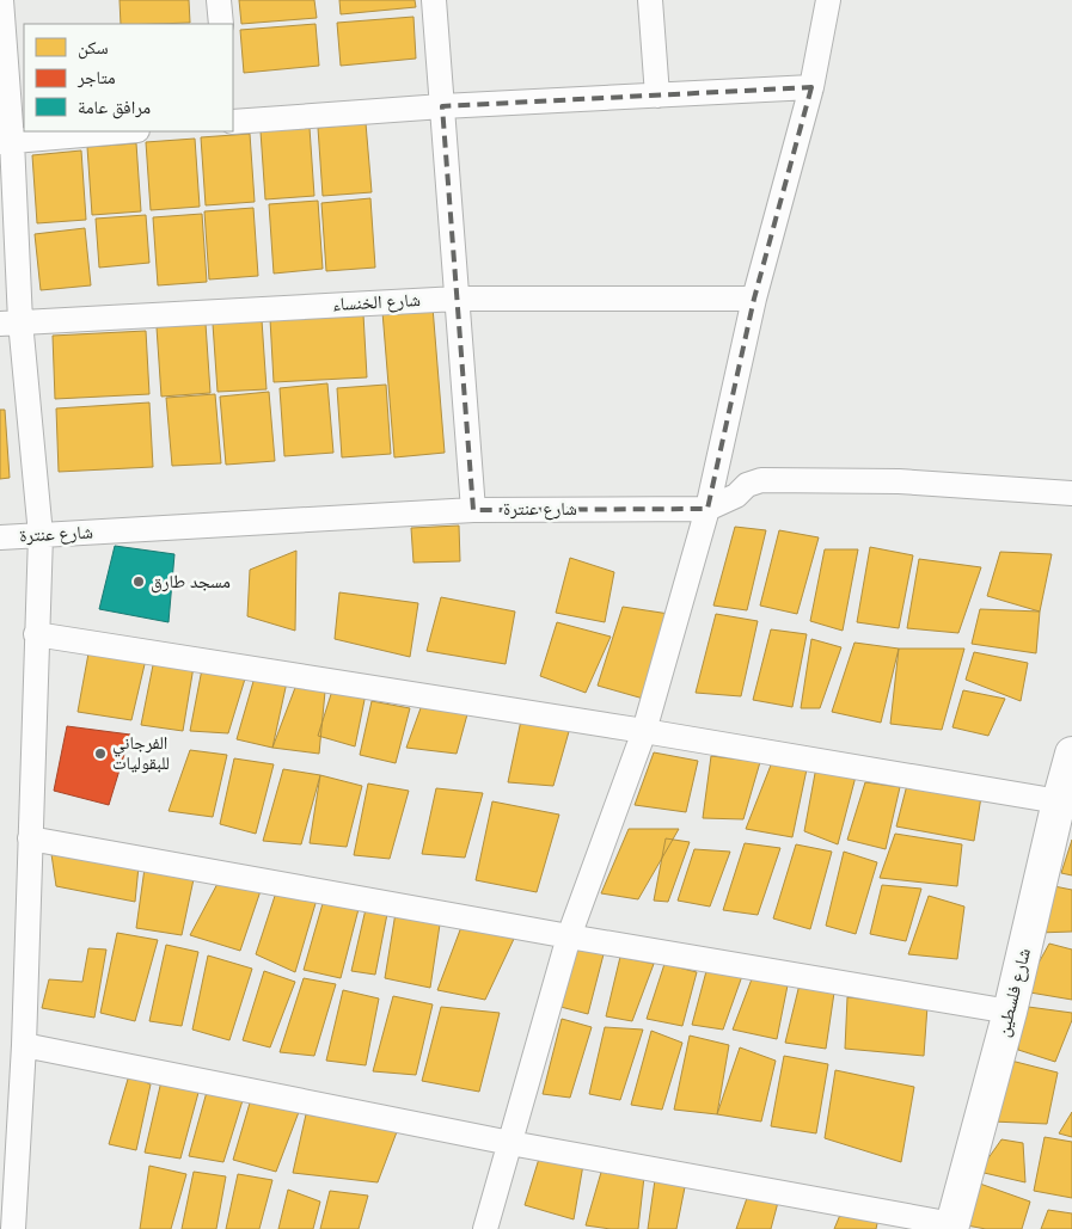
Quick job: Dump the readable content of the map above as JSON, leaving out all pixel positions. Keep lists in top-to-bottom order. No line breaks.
{"streets":{"street":["شارع الخنساء","شارع عنترة","شارع فلسطين"]},"places":["مسجد طارق","الفرجاني للبقوليات"],"legend":["سكن","متاجر","مرافق عامة"]}
